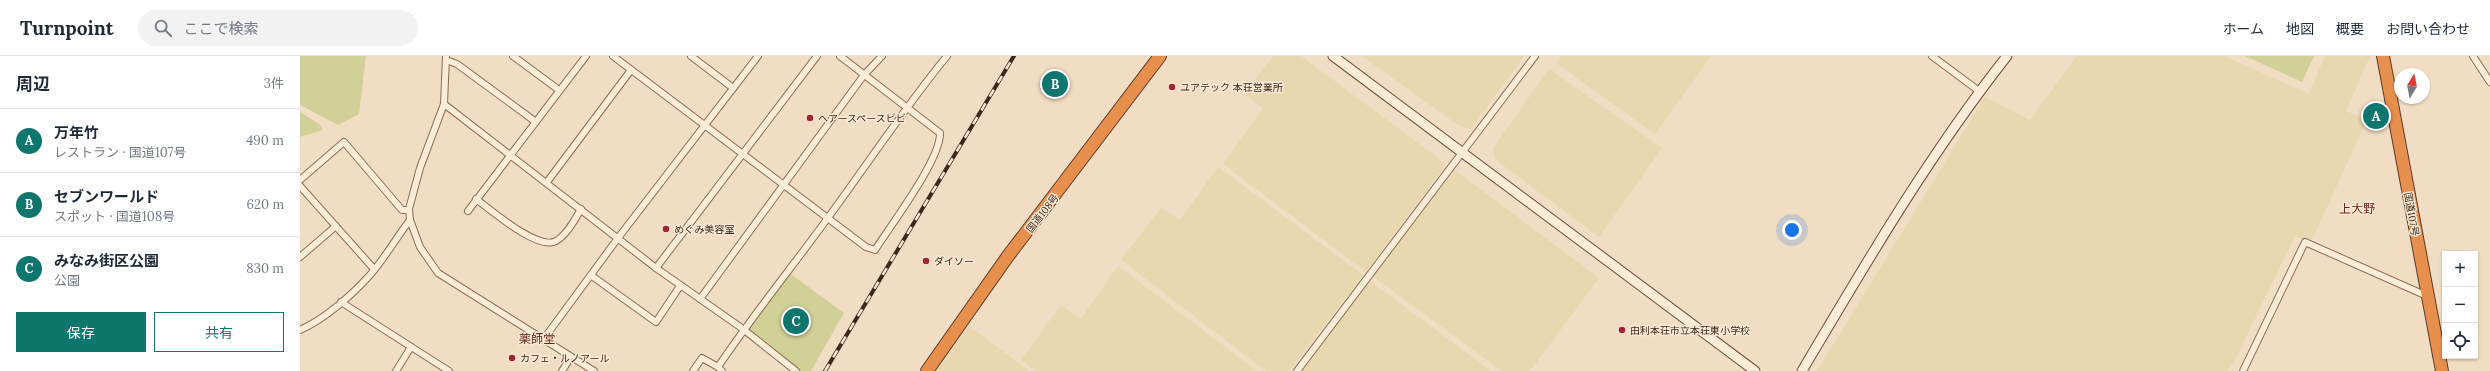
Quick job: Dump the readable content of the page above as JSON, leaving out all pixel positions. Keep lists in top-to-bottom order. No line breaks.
{"streets":{"highway":["国道108号","国道107号"]},"districts":["上大野","薬師堂"],"places":["ユアテック 本荘営業所","ヘアースペースビビ","めぐみ美容室","ダイソー","由利本荘市立本荘東小学校","カフェ・ルノアール"],"north":"top","page":{"header":"Turnpoint","search":"ここで検索","nav":["ホーム","地図","概要","お問い合わせ"],"heading":["周辺","3件"],"pins":["B","A","C"],"list":[{"mark":"A","name":"万年竹","note":"レストラン · 国道107号","value":"490 m"},{"mark":"B","name":"セブンワールド","note":"スポット · 国道108号","value":"620 m"},{"mark":"C","name":"みなみ街区公園","note":"公園","value":"830 m"}],"map_buttons":["+","−"],"buttons":["保存","共有"]}}
